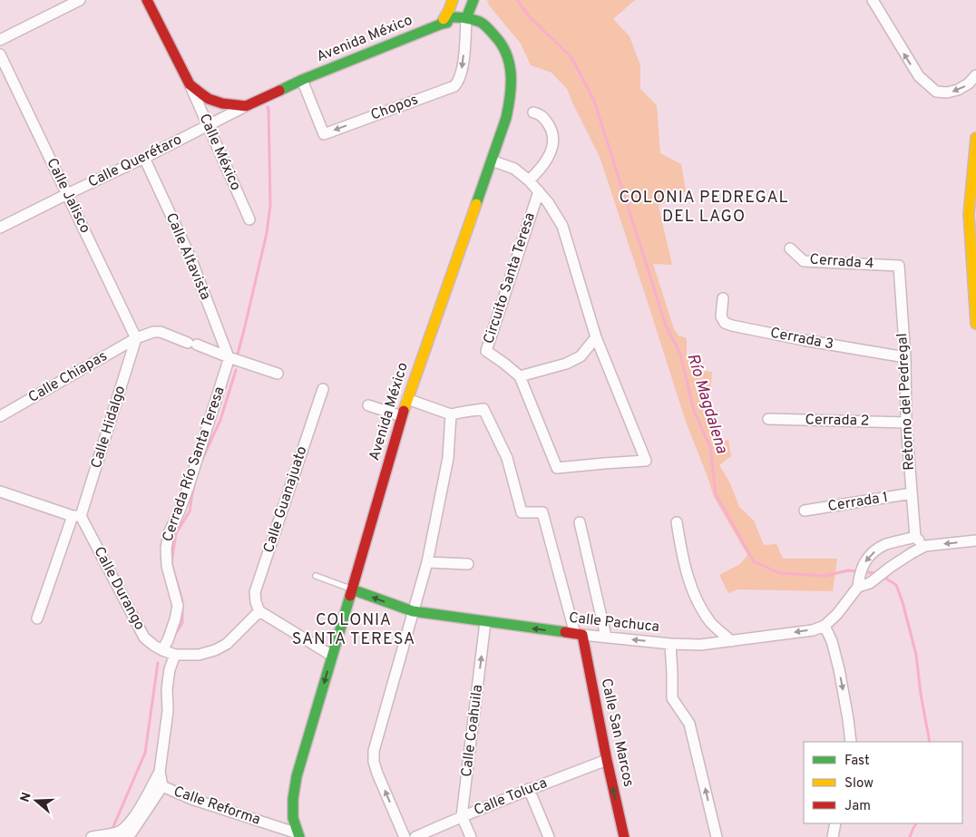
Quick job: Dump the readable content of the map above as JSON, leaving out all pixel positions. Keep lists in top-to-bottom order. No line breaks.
{"streets":{"street":["Avenida México","Chopos","Calle México","Calle Querétaro","Calle Jalisco","Calle Altavista","Cerrada 4","Circuito Santa Teresa","Cerrada 3","Calle Chiapas","Retorno del Pedregal","Cerrada 2","Calle Hidalgo","Cerrada Río Santa Teresa","Calle Guanajuato","Cerrada 1","Calle Durango","Calle Pachuca","Calle Coahuila","Calle San Marcos","Calle Toluca","Calle Reforma"]},"crossings":[["Avenida México","Chopos"],["Avenida México","Calle Querétaro"],["Avenida México","Circuito Santa Teresa"],["Avenida México","Calle Pachuca"],["Avenida México","Calle Reforma"],["Calle México","Calle Querétaro"],["Calle Querétaro","Calle Jalisco"],["Calle Querétaro","Calle Altavista"],["Calle Jalisco","Calle Chiapas"],["Calle Jalisco","Calle Hidalgo"],["Calle Altavista","Calle Chiapas"],["Calle Altavista","Cerrada Río Santa Teresa"],["Cerrada 4","Retorno del Pedregal"],["Cerrada 3","Retorno del Pedregal"],["Calle Chiapas","Calle Hidalgo"],["Calle Chiapas","Cerrada Río Santa Teresa"],["Retorno del Pedregal","Cerrada 2"],["Retorno del Pedregal","Cerrada 1"],["Calle Hidalgo","Calle Durango"],["Cerrada Río Santa Teresa","Calle Durango"],["Calle Guanajuato","Calle Durango"],["Calle Pachuca","Calle Coahuila"],["Calle Pachuca","Calle San Marcos"],["Calle Coahuila","Calle Toluca"],["Calle San Marcos","Calle Toluca"]],"one_way":["Calle Pachuca"],"districts":["COLONIA PEDREGAL DEL LAGO","COLONIA SANTA TERESA"],"water":["Río Magdalena"],"legend":["Fast","Slow","Jam"],"north":"left"}
